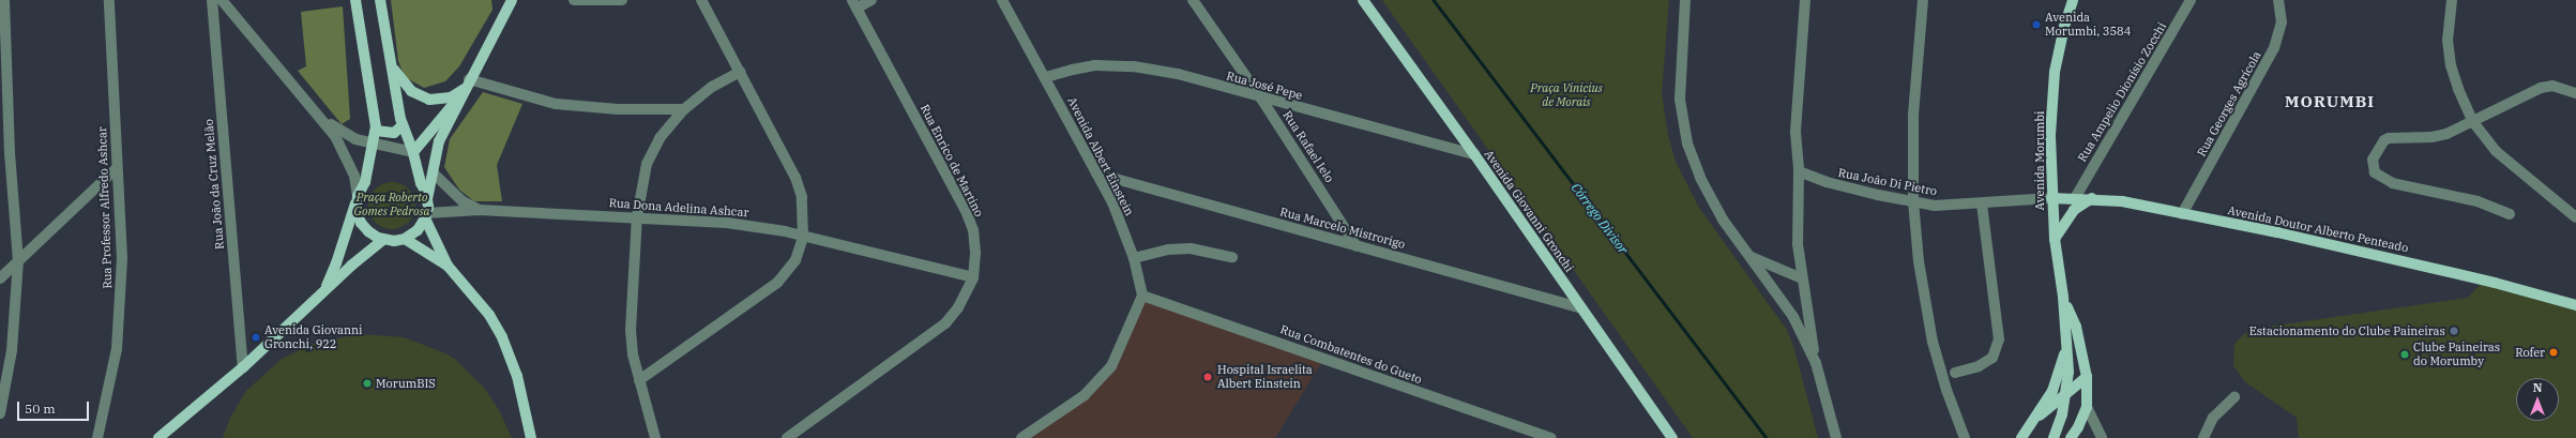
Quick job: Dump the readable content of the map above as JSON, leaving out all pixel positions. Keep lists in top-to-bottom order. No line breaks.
{"streets":{"main road":["Avenida Morumbi","Avenida Giovanni Gronchi","Avenida Doutor Alberto Penteado"],"street":["Rua José Pepe","Rua Ampelio Dionísio Zocchi","Rua Georges Agrícola","Rua Rafael Ielo","Avenida Albert Einstein","Rua Enrico de Martino","Rua João Di Pietro","Rua João da Cruz Melão","Rua Professor Alfredo Ashcar","Rua Dona Adelina Ashcar","Rua Marcelo Mistrorigo","Rua Combatentes do Gueto"]},"crossings":[["Rua José Pepe","Rua Rafael Ielo"],["Rua José Pepe","Avenida Albert Einstein"],["Rua José Pepe","Avenida Giovanni Gronchi"],["Rua Ampelio Dionísio Zocchi","Avenida Doutor Alberto Penteado"],["Rua Georges Agrícola","Avenida Doutor Alberto Penteado"],["Rua Rafael Ielo","Rua Marcelo Mistrorigo"],["Avenida Albert Einstein","Rua Marcelo Mistrorigo"],["Avenida Albert Einstein","Rua Combatentes do Gueto"],["Rua Enrico de Martino","Rua Dona Adelina Ashcar"],["Avenida Morumbi","Rua João Di Pietro"],["Avenida Morumbi","Avenida Doutor Alberto Penteado"],["Rua João Di Pietro","Avenida Doutor Alberto Penteado"],["Avenida Giovanni Gronchi","Rua Marcelo Mistrorigo"]],"districts":["MORUMBI"],"water":["Córrego Divisor"],"parks":["Praça Vinicius de Morais","Praça Roberto Gomes Pedrosa"],"places":["Avenida Morumbi, 3584","Estacionamento do Clube Paineiras","Avenida Giovanni Gronchi, 922","Rofer","Clube Paineiras do Morumby","Hospital Israelita Albert Einstein","MorumBIS"],"scale_bar":"50 m","north":"top"}
